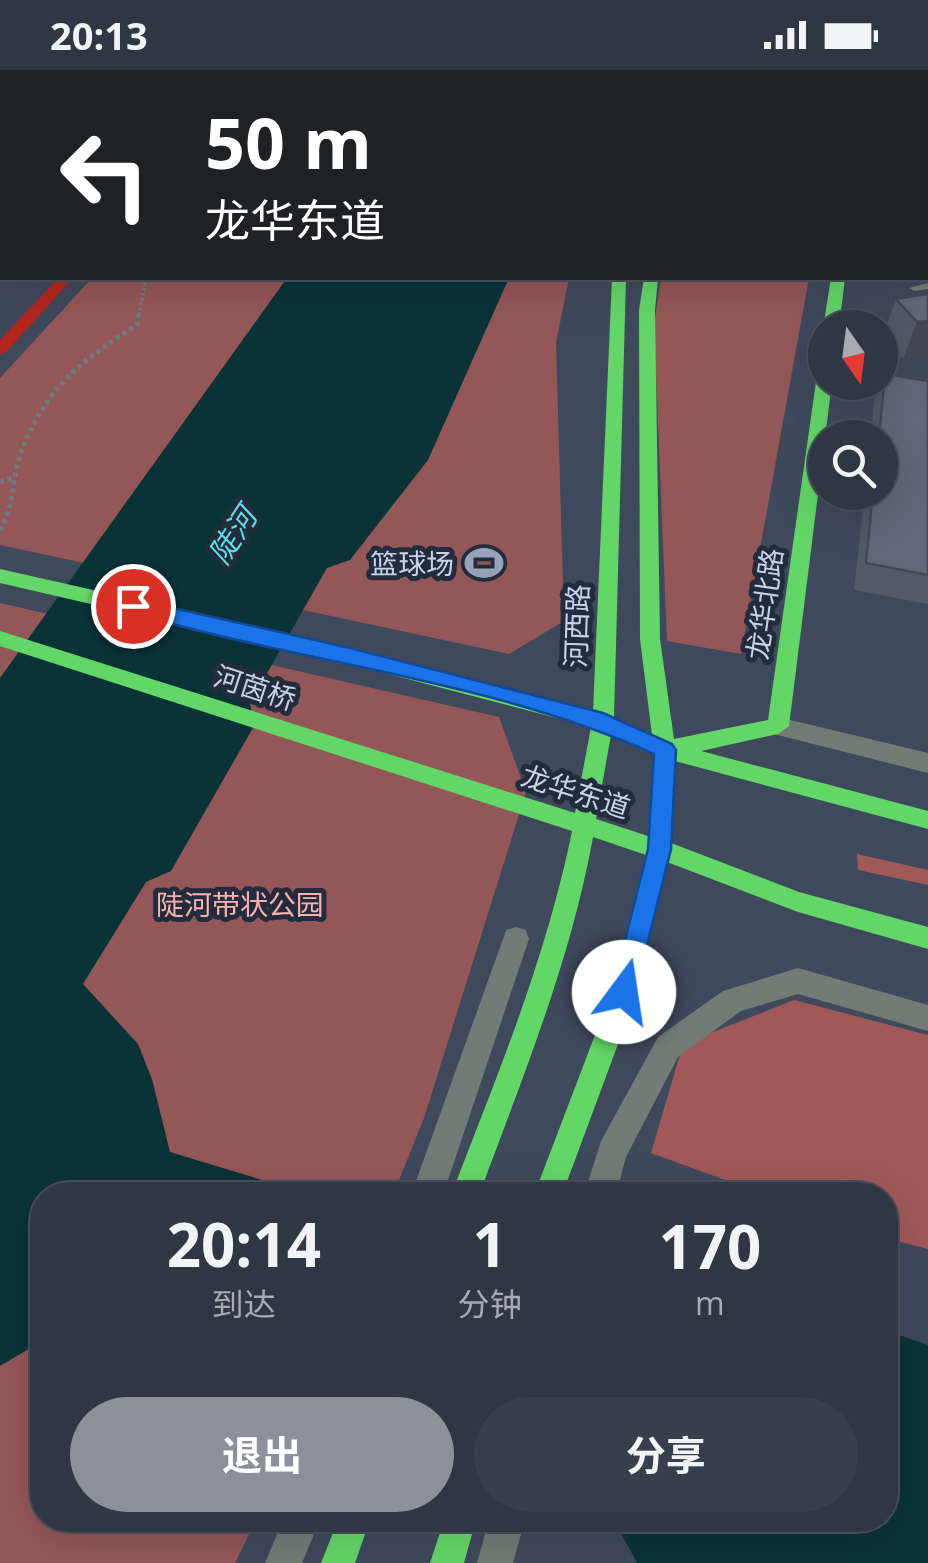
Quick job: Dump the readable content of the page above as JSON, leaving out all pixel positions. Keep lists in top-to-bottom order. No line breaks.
{"streets":{"main road":["龙华北路","河西路","河茵桥","龙华东道"]},"crossings":[["河西路","河茵桥"],["河西路","龙华东道"],["河茵桥","龙华东道"]],"water":["陡河"],"parks":["陡河带状公园"],"places":{"sports":["篮球场"]},"north":"bottom","page":{"status":"20:13","turn":["50 m","龙华东道"],"eta":["20:14","到达","1","分钟","170","m"],"buttons":["退出","分享"]}}
